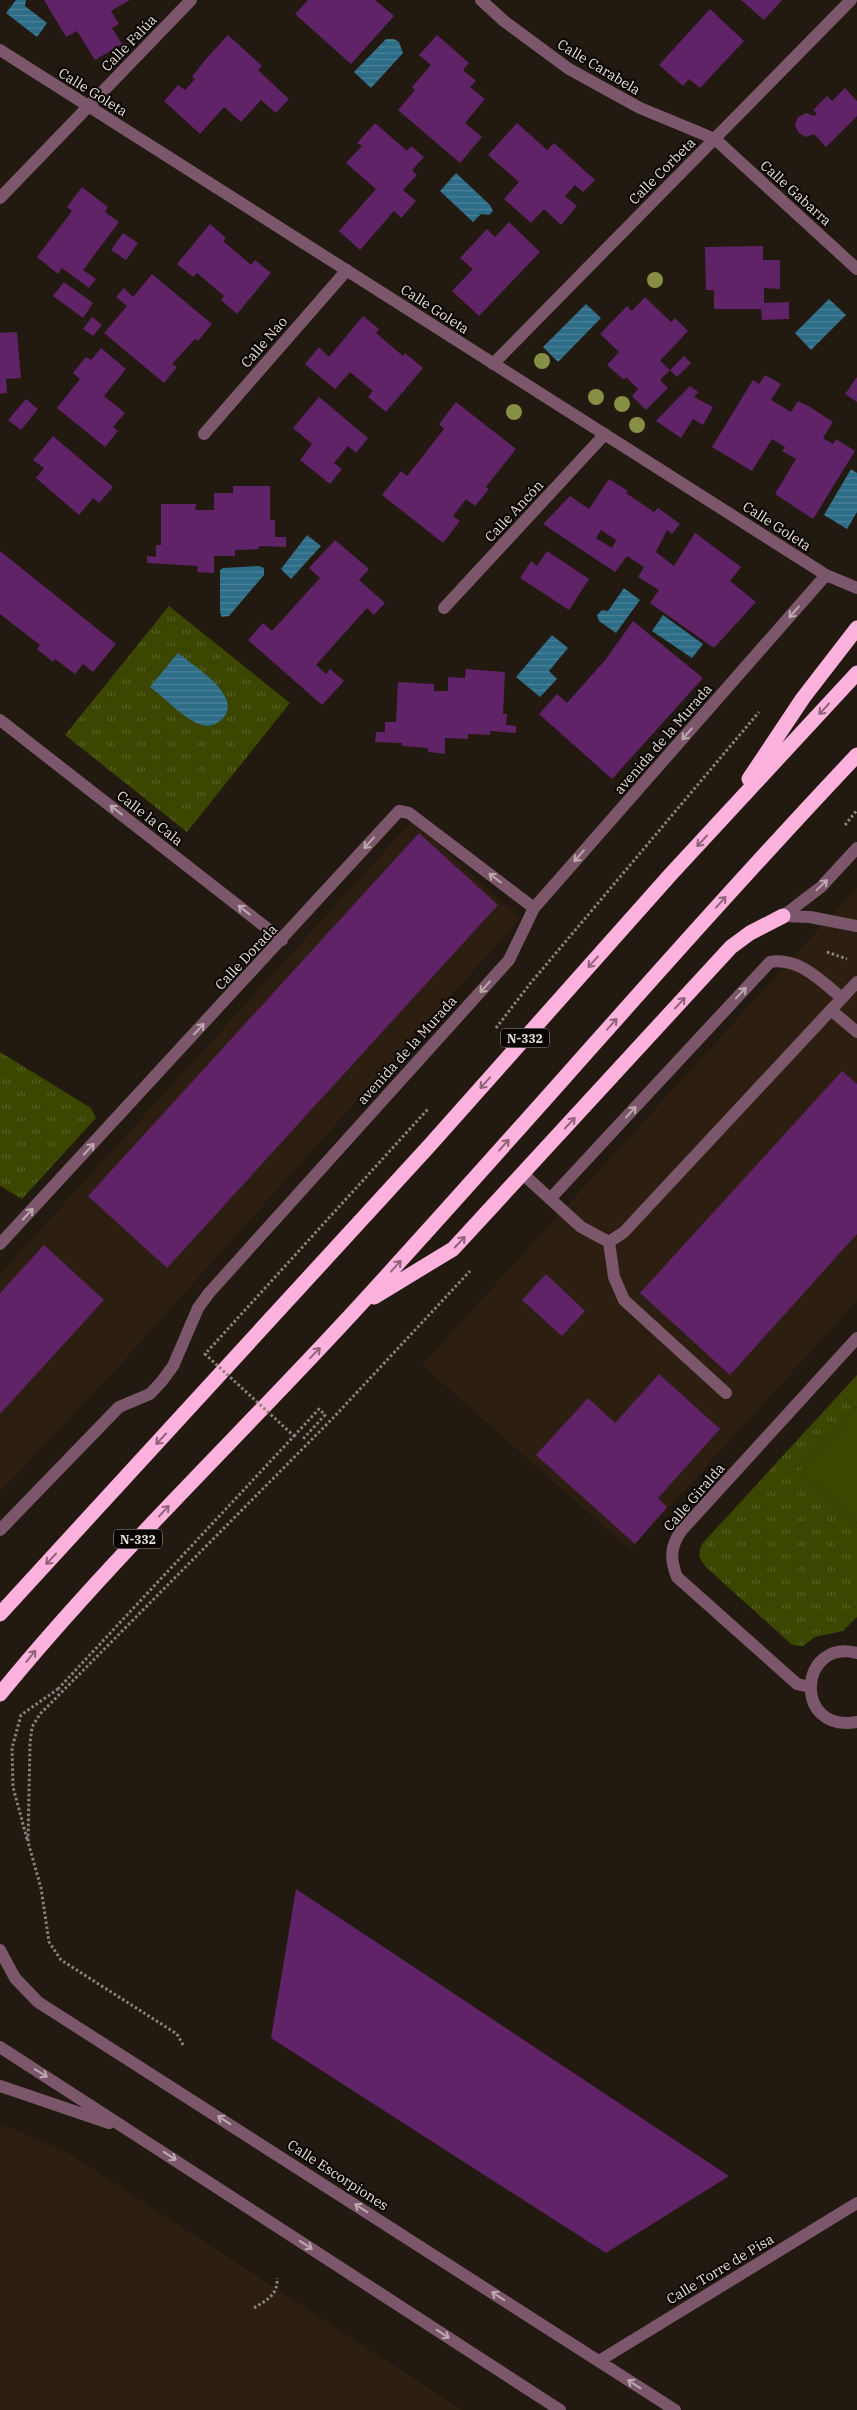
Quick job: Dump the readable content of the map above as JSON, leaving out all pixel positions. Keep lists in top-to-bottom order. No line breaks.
{"streets":{"highway":["N-332"],"street":["Calle Falúa","Calle Carabela","Calle Goleta","Calle Corbeta","Calle Gabarra","Calle Nao","Calle Ancón","avenida de la Murada","Calle la Cala","Calle Dorada","Calle Giralda","Calle Escorpiones","Calle Torre de Pisa"]},"crossings":[["Calle Falúa","Calle Goleta"],["Calle Carabela","Calle Corbeta"],["Calle Carabela","Calle Gabarra"],["Calle Goleta","Calle Corbeta"],["Calle Goleta","Calle Nao"],["Calle Goleta","Calle Ancón"],["Calle Goleta","avenida de la Murada"],["Calle Corbeta","Calle Gabarra"],["avenida de la Murada","Calle Dorada"],["Calle la Cala","Calle Dorada"],["Calle Escorpiones","Calle Torre de Pisa"]],"one_way":["avenida de la Murada","Calle la Cala"]}
